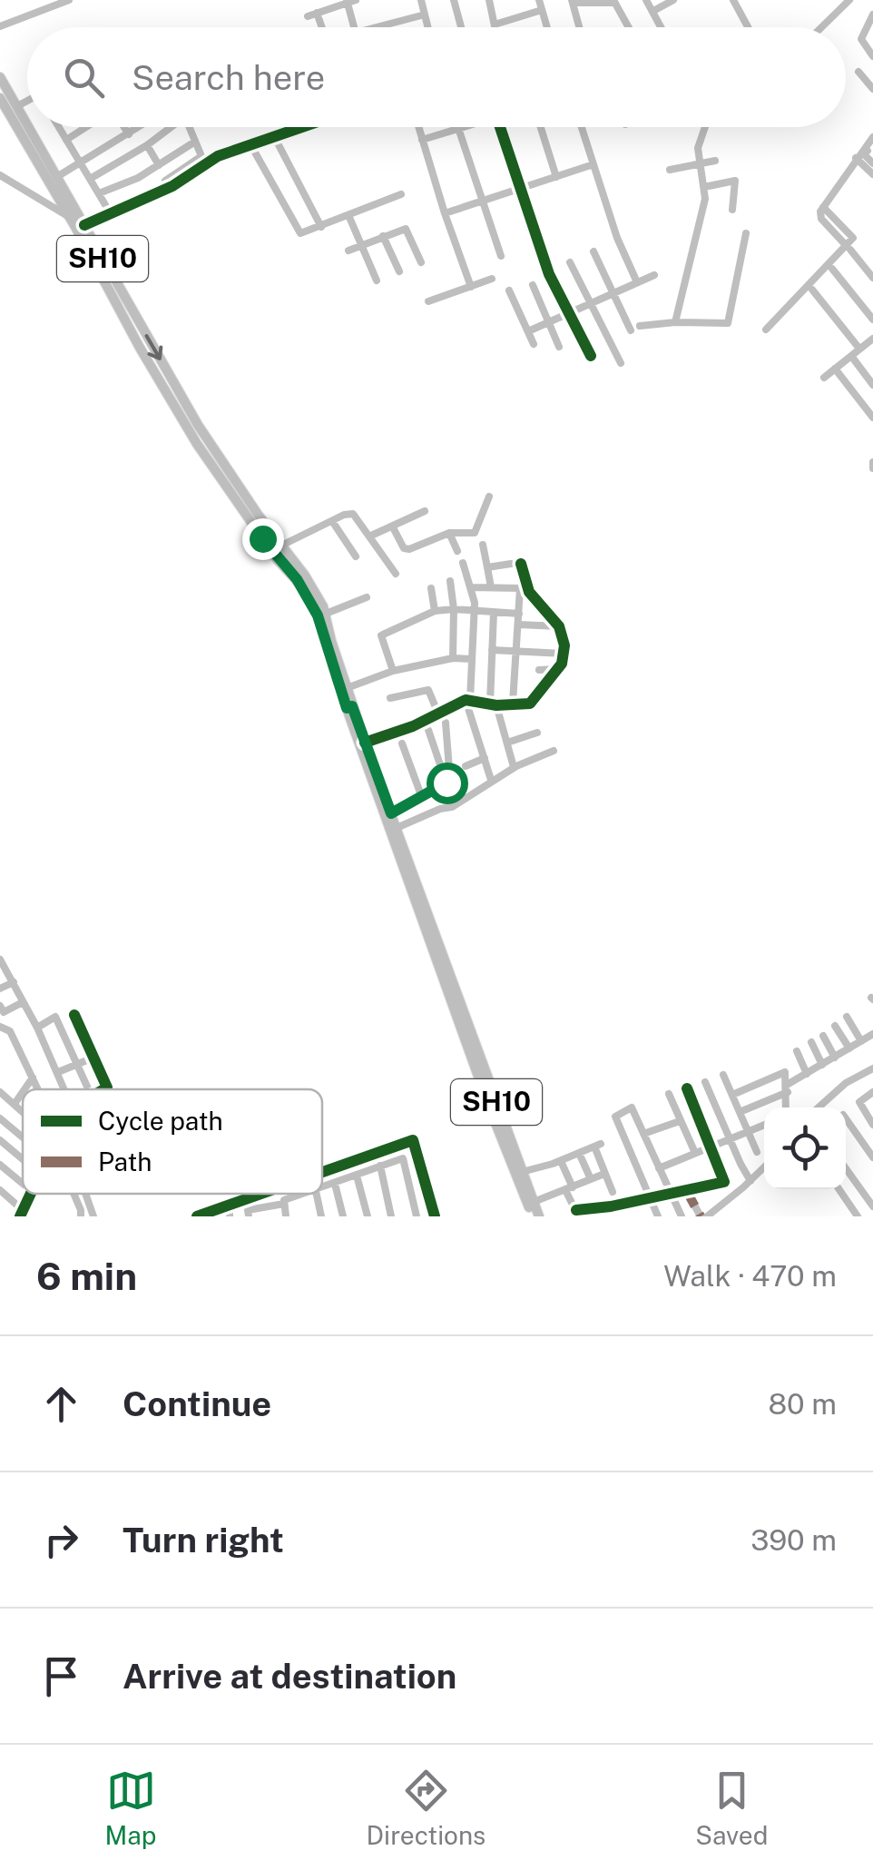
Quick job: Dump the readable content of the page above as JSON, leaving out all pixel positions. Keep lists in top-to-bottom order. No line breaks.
{"streets":{"main road":["SH10"]},"legend":["Cycle path","Path"],"page":{"search":"Search here","heading":["6 min","Walk · 470 m"],"list":[["Continue","80 m"],["Turn right","390 m"],"Arrive at destination"],"nav":["Map","Directions","Saved"]}}
